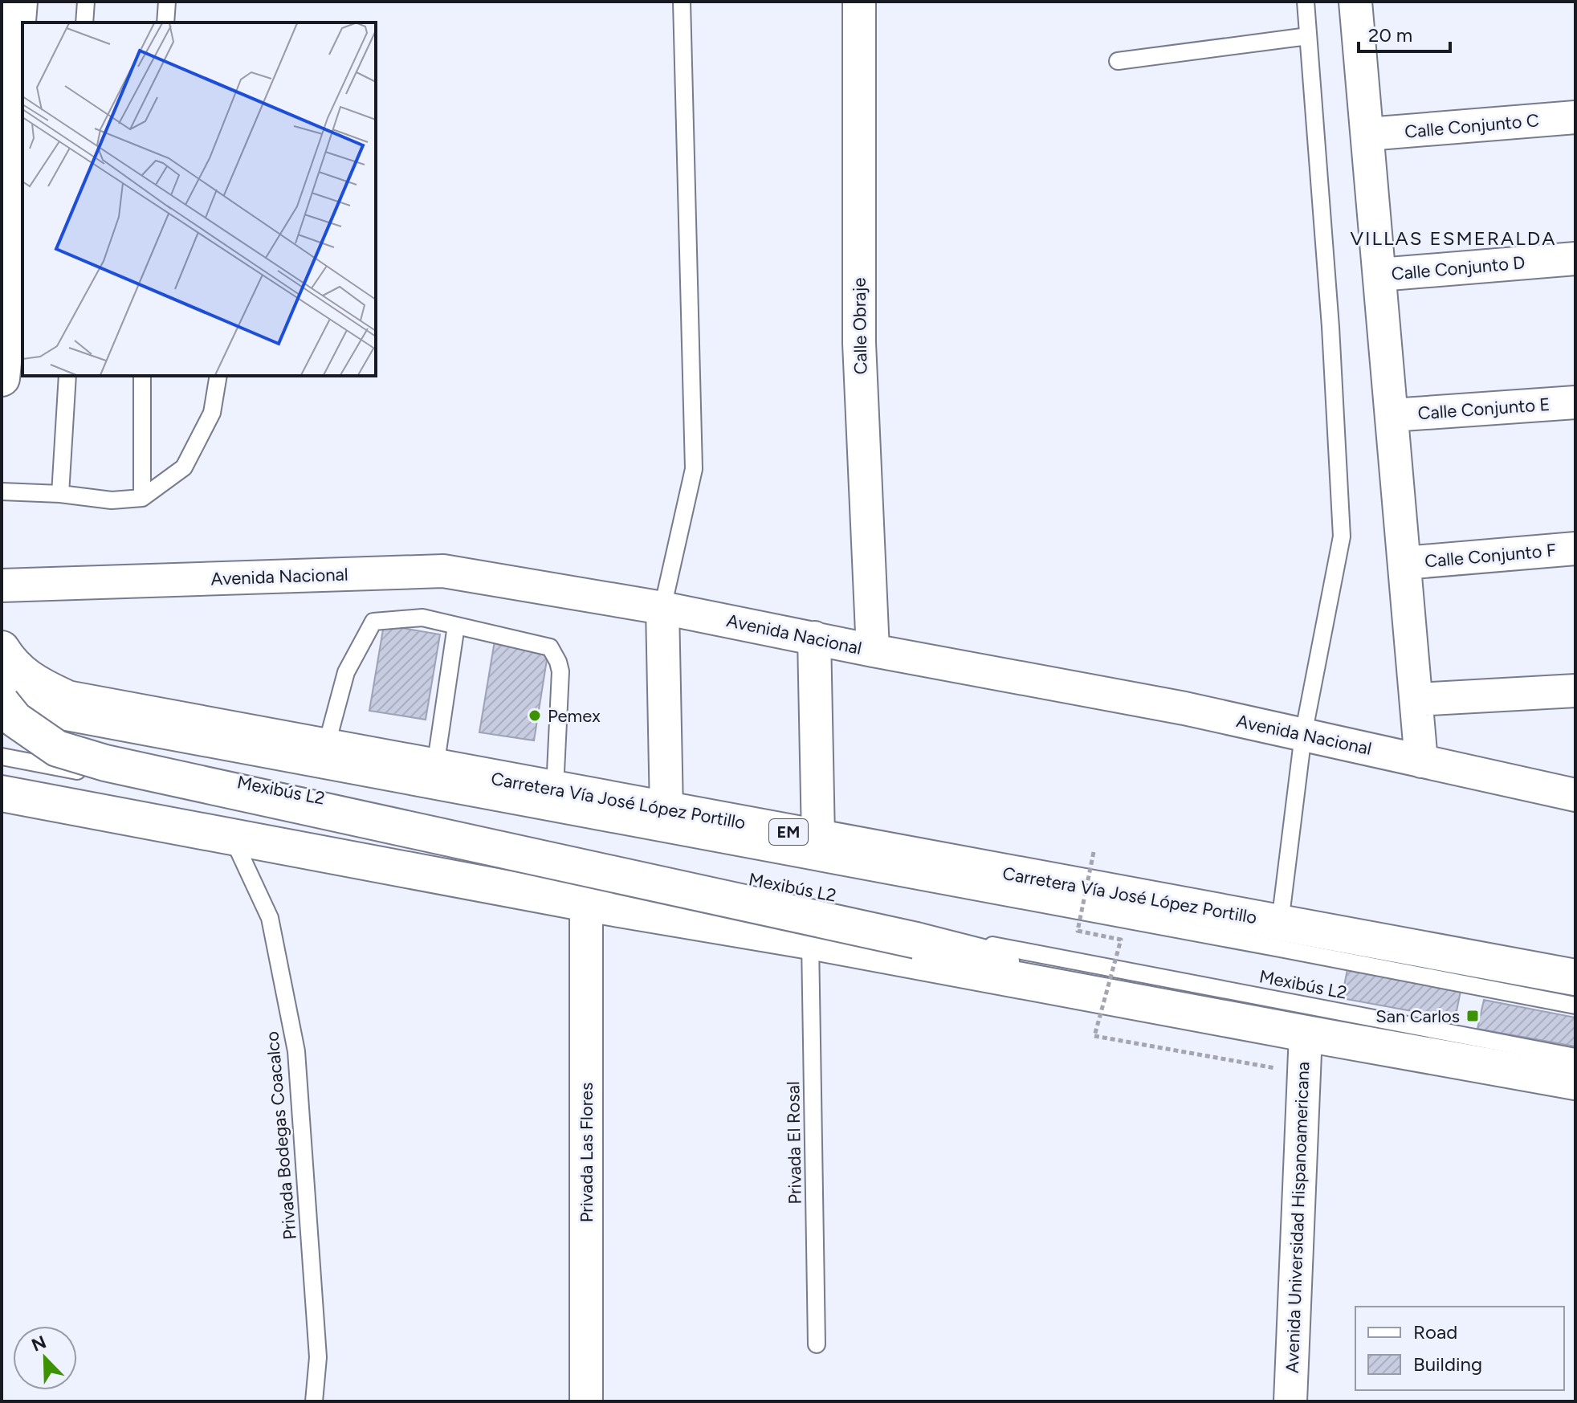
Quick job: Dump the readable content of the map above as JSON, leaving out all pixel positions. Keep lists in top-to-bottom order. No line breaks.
{"streets":{"main road":["Carretera Vía José López Portillo","EM"],"street":["Calle Conjunto C","Calle Conjunto D","Calle Obraje","Calle Conjunto E","Calle Conjunto F","Avenida Nacional","Privada Las Flores","Avenida Universidad Hispanoamericana"],"lane":["Mexibús L2","Privada Bodegas Coacalco","Privada El Rosal"]},"crossings":[["Calle Obraje","Avenida Nacional"]],"districts":["VILLAS ESMERALDA"],"places":{"other":["Pemex"],"transit":["San Carlos"]},"legend":["Road","Building"],"scale_bar":"20 m","north":"top left"}
